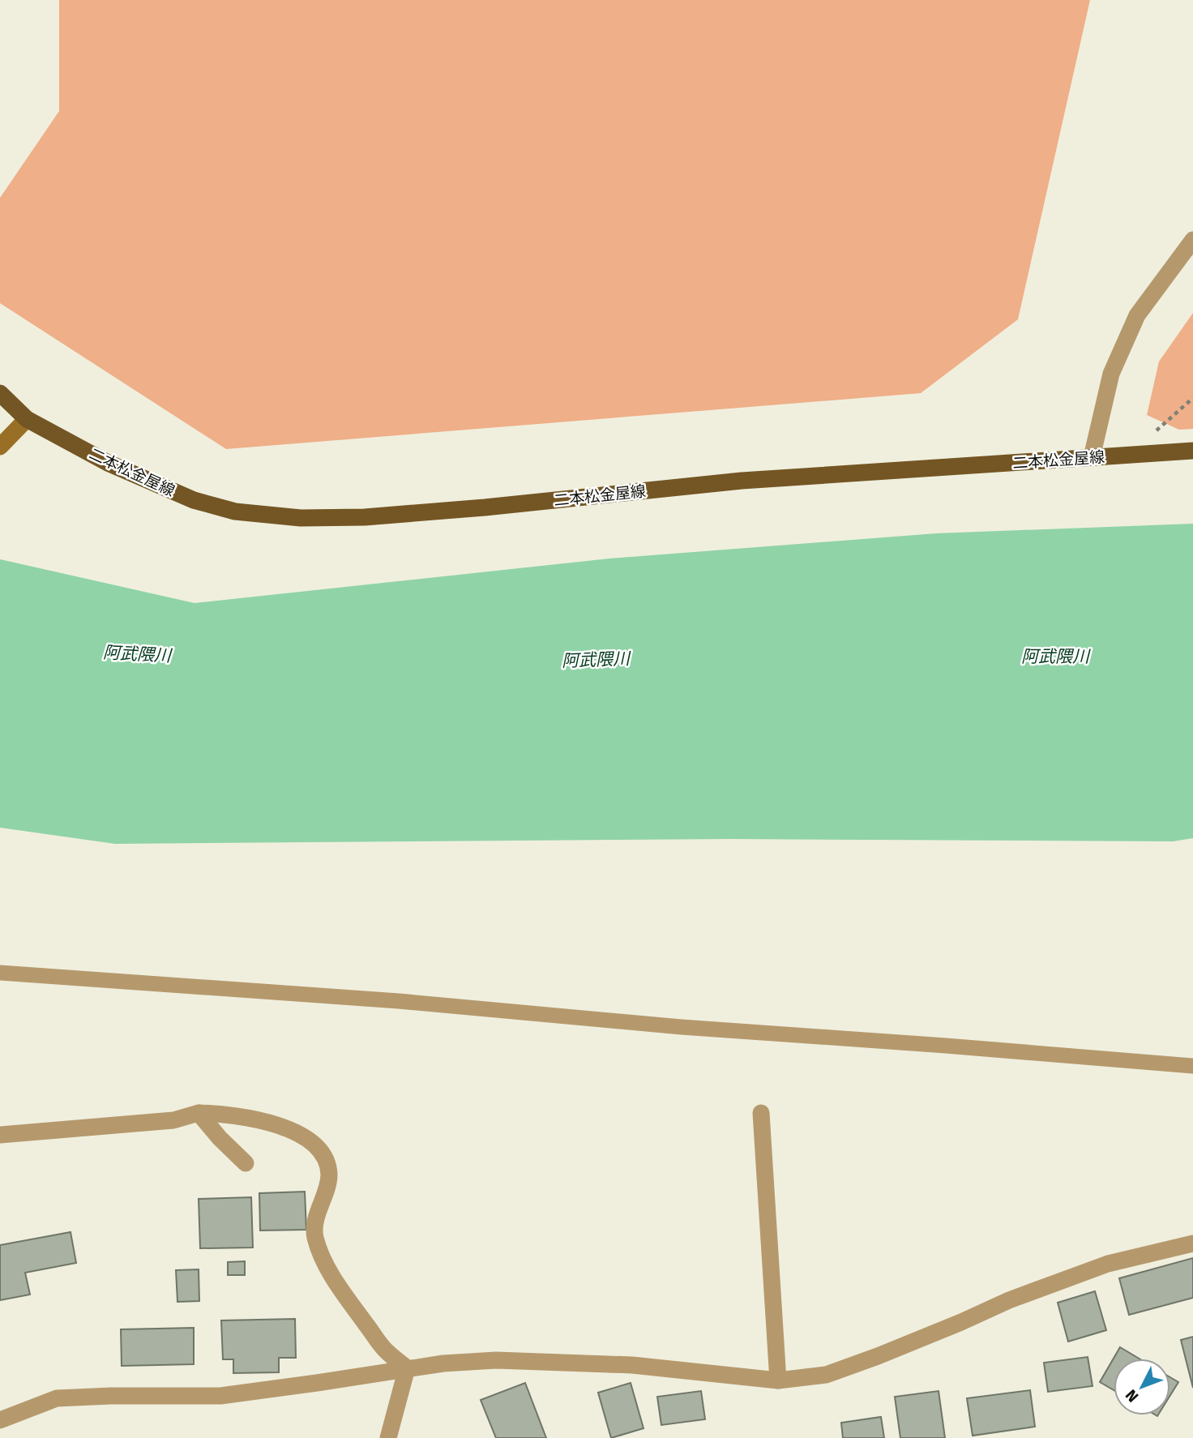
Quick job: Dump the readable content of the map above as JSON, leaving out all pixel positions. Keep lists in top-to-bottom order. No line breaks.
{"streets":{"main road":["二本松金屋線"]},"water":["阿武隈川"],"north":"bottom left"}
